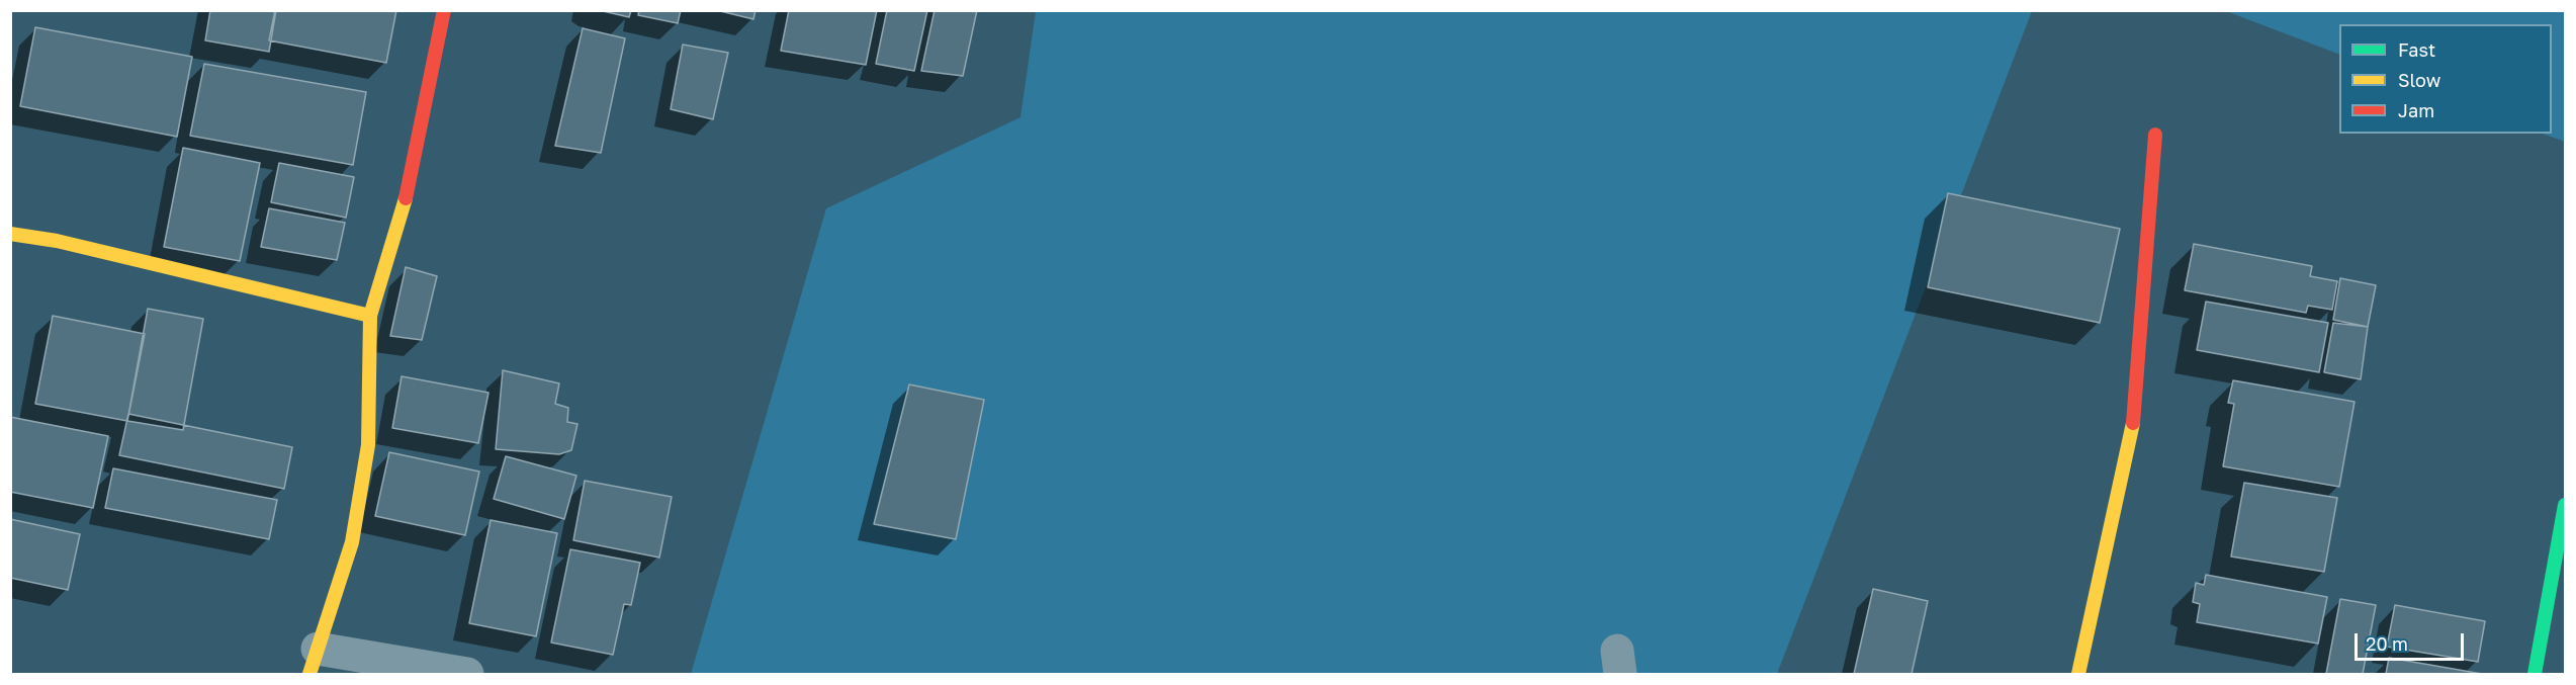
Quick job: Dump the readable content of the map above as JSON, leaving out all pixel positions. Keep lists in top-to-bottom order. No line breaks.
{"legend":["Fast","Slow","Jam"],"scale_bar":"20 m"}
